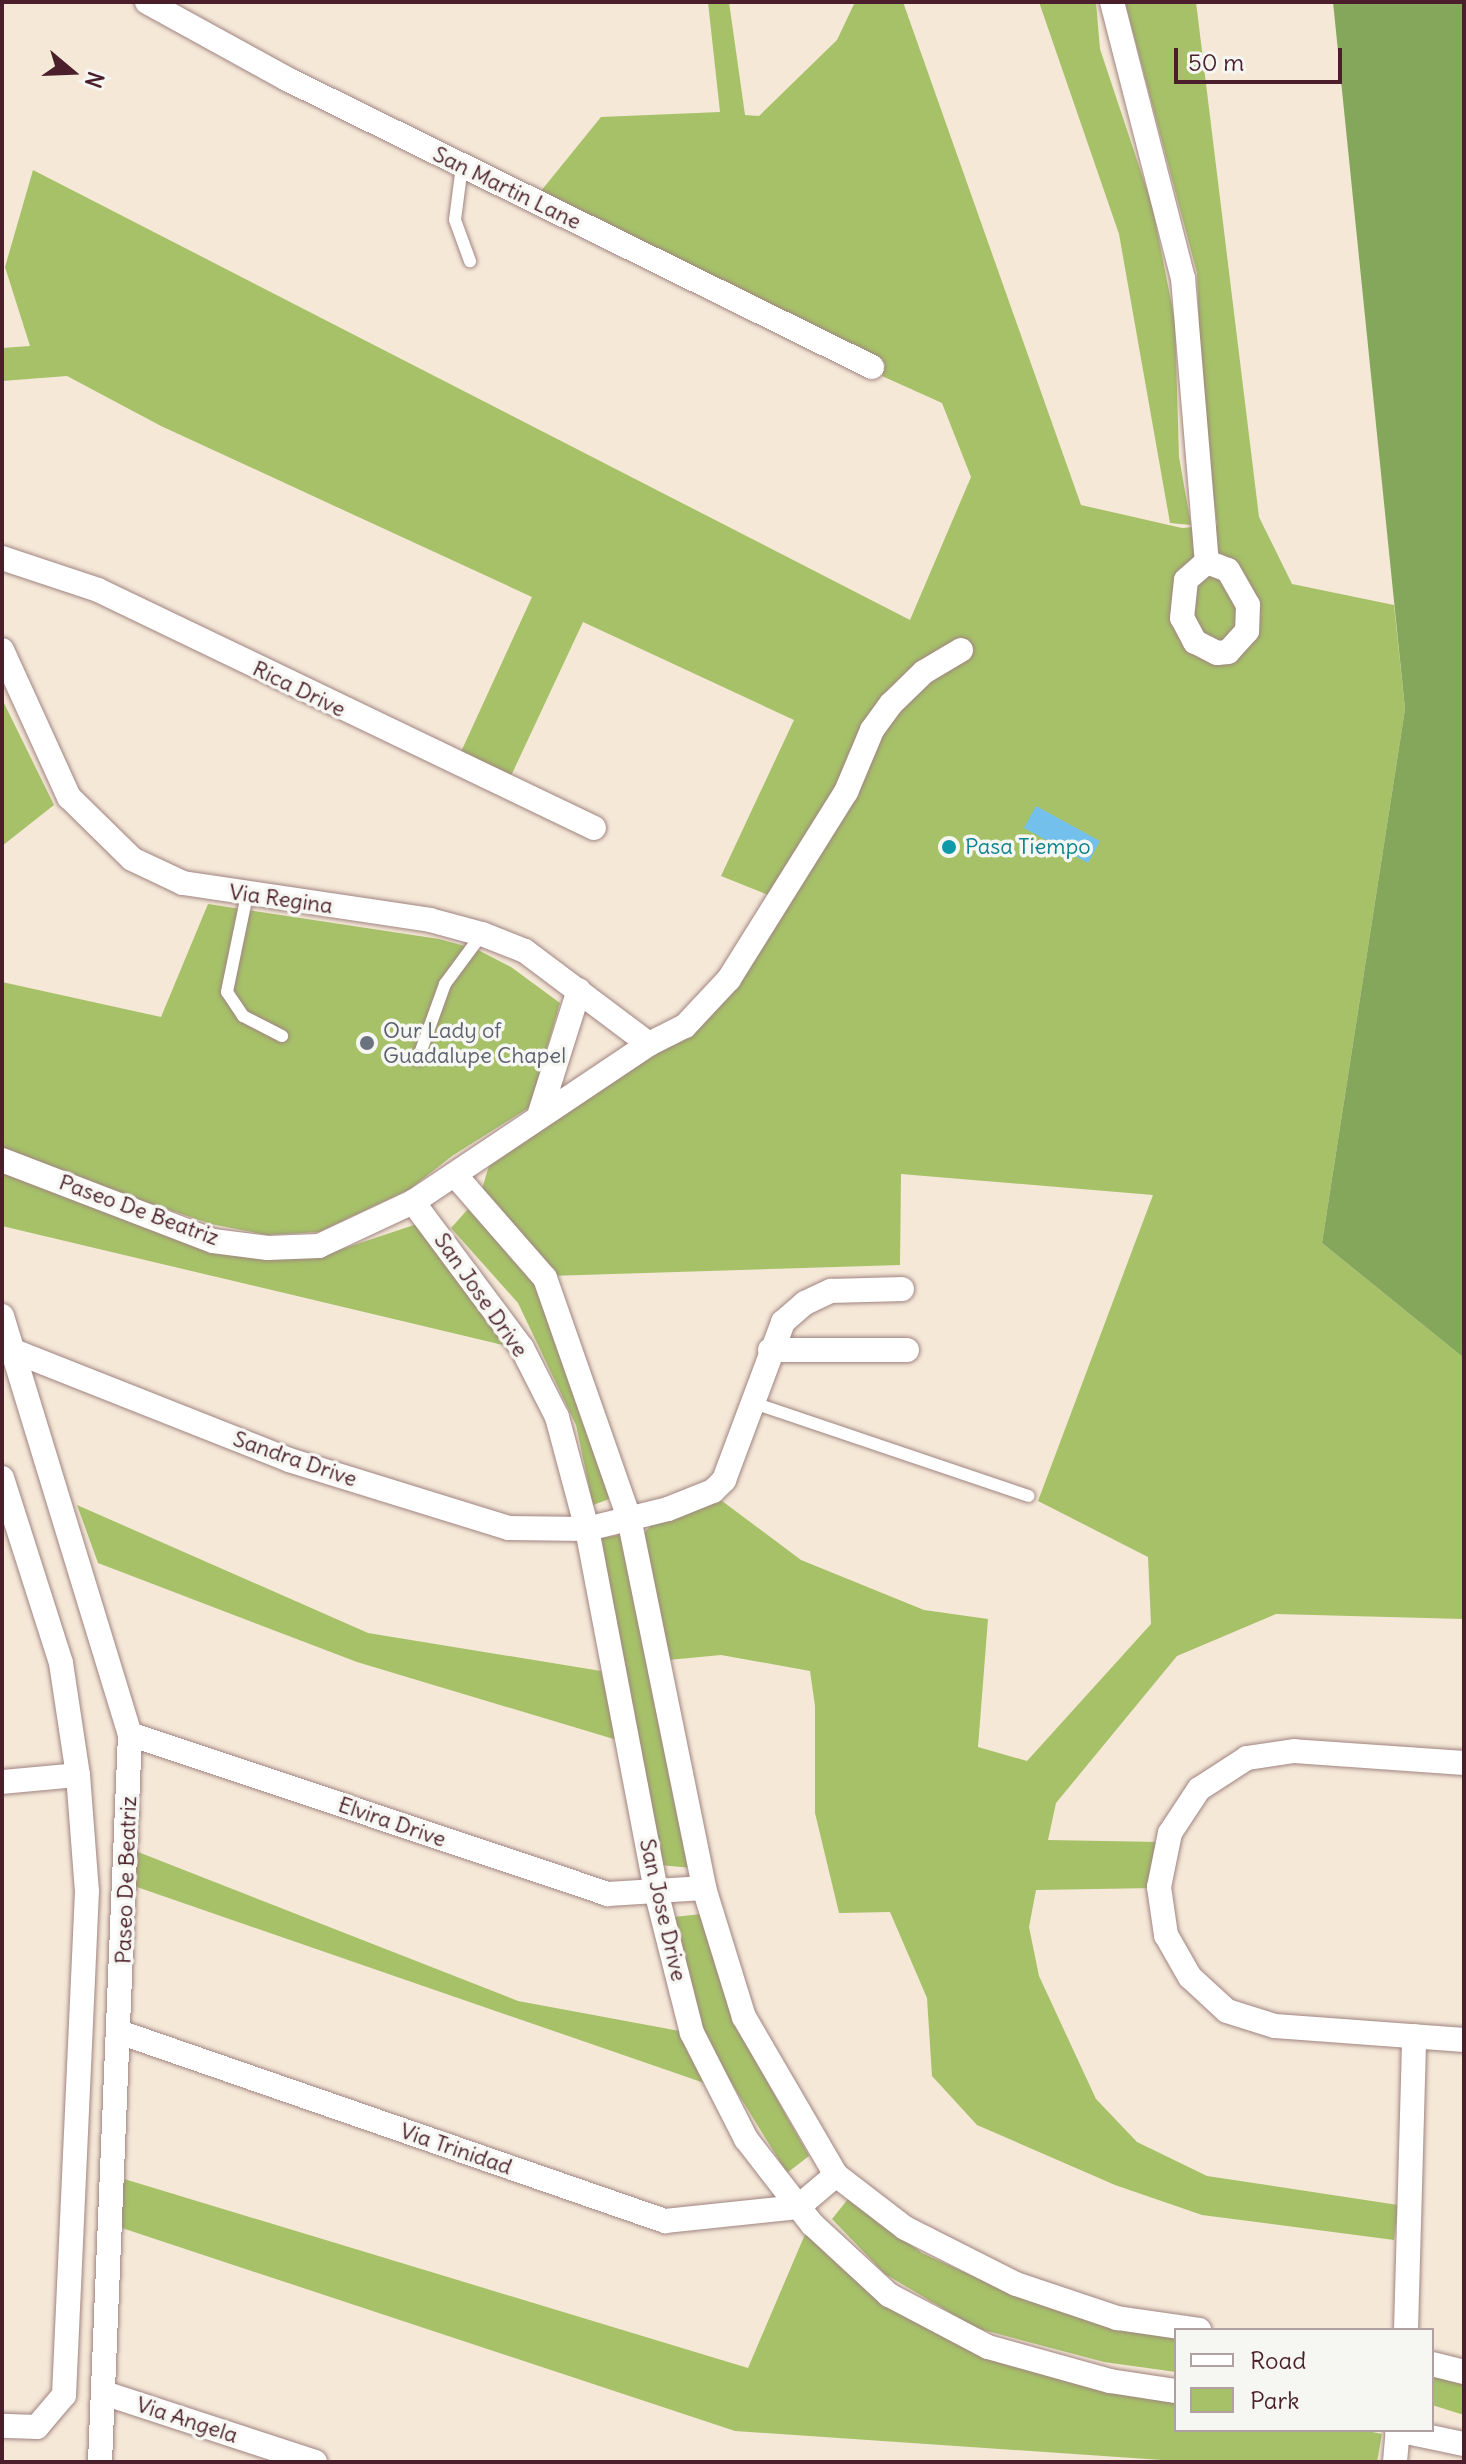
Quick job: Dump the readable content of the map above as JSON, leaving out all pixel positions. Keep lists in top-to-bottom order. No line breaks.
{"streets":{"street":["San Martin Lane","Rica Drive","Via Regina","Paseo De Beatriz","San Jose Drive","Sandra Drive","Elvira Drive","Via Trinidad","Via Angela"]},"crossings":[["Via Regina","Paseo De Beatriz"],["Paseo De Beatriz","San Jose Drive"],["Paseo De Beatriz","Sandra Drive"],["Paseo De Beatriz","Elvira Drive"],["Paseo De Beatriz","Via Trinidad"],["Paseo De Beatriz","Via Angela"],["San Jose Drive","Sandra Drive"],["San Jose Drive","Elvira Drive"],["San Jose Drive","Via Trinidad"]],"places":["Pasa Tiempo","Our Lady of Guadalupe Chapel"],"legend":["Road","Park"],"scale_bar":"50 m","north":"right"}
